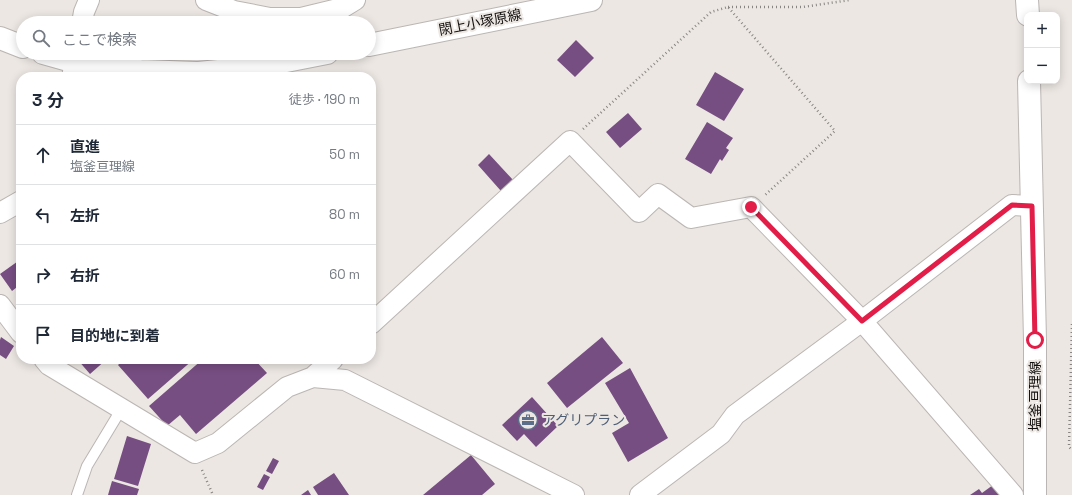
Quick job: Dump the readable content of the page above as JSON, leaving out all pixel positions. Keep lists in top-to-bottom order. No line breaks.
{"streets":{"street":["閖上小塚原線","塩釜亘理線"]},"places":{"office":["アグリプラン"]},"page":{"map_buttons":["+","−"],"search":"ここで検索","heading":["3 分","徒歩 · 190 m"],"list":[["直進","塩釜亘理線","50 m"],["左折","80 m"],["右折","60 m"],"目的地に到着"]}}
